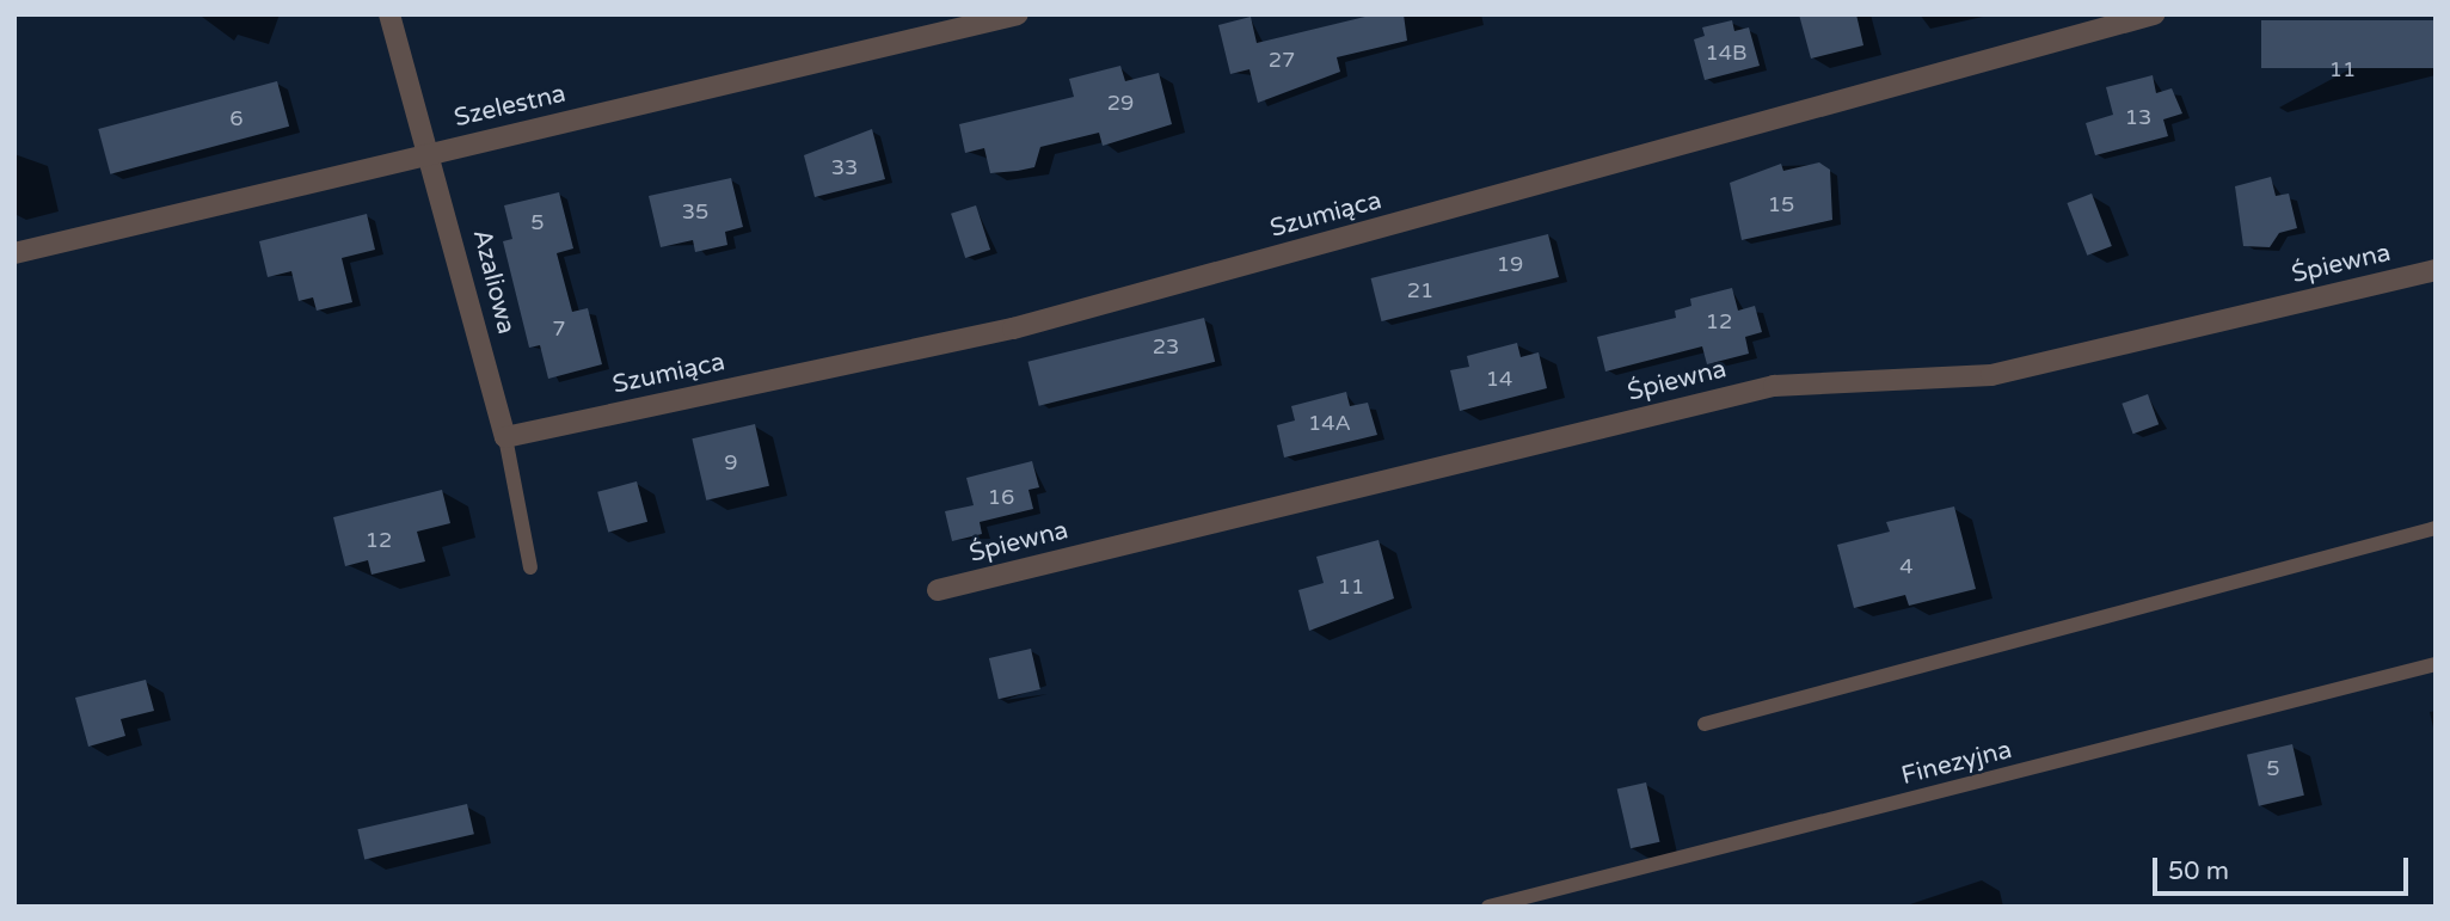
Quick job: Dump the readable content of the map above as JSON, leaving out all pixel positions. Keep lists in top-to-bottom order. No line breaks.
{"streets":{"street":["Szelestna","Szumiąca","Śpiewna","Azaliowa"],"lane":["Finezyjna"]},"crossings":[["Szelestna","Azaliowa"],["Szumiąca","Azaliowa"]],"house_numbers":["14B","27","11","29","13","6","33","15","35","5","19","21","12","7","23","14","14A","9","16","12","4","11","5"],"scale_bar":"50 m"}
